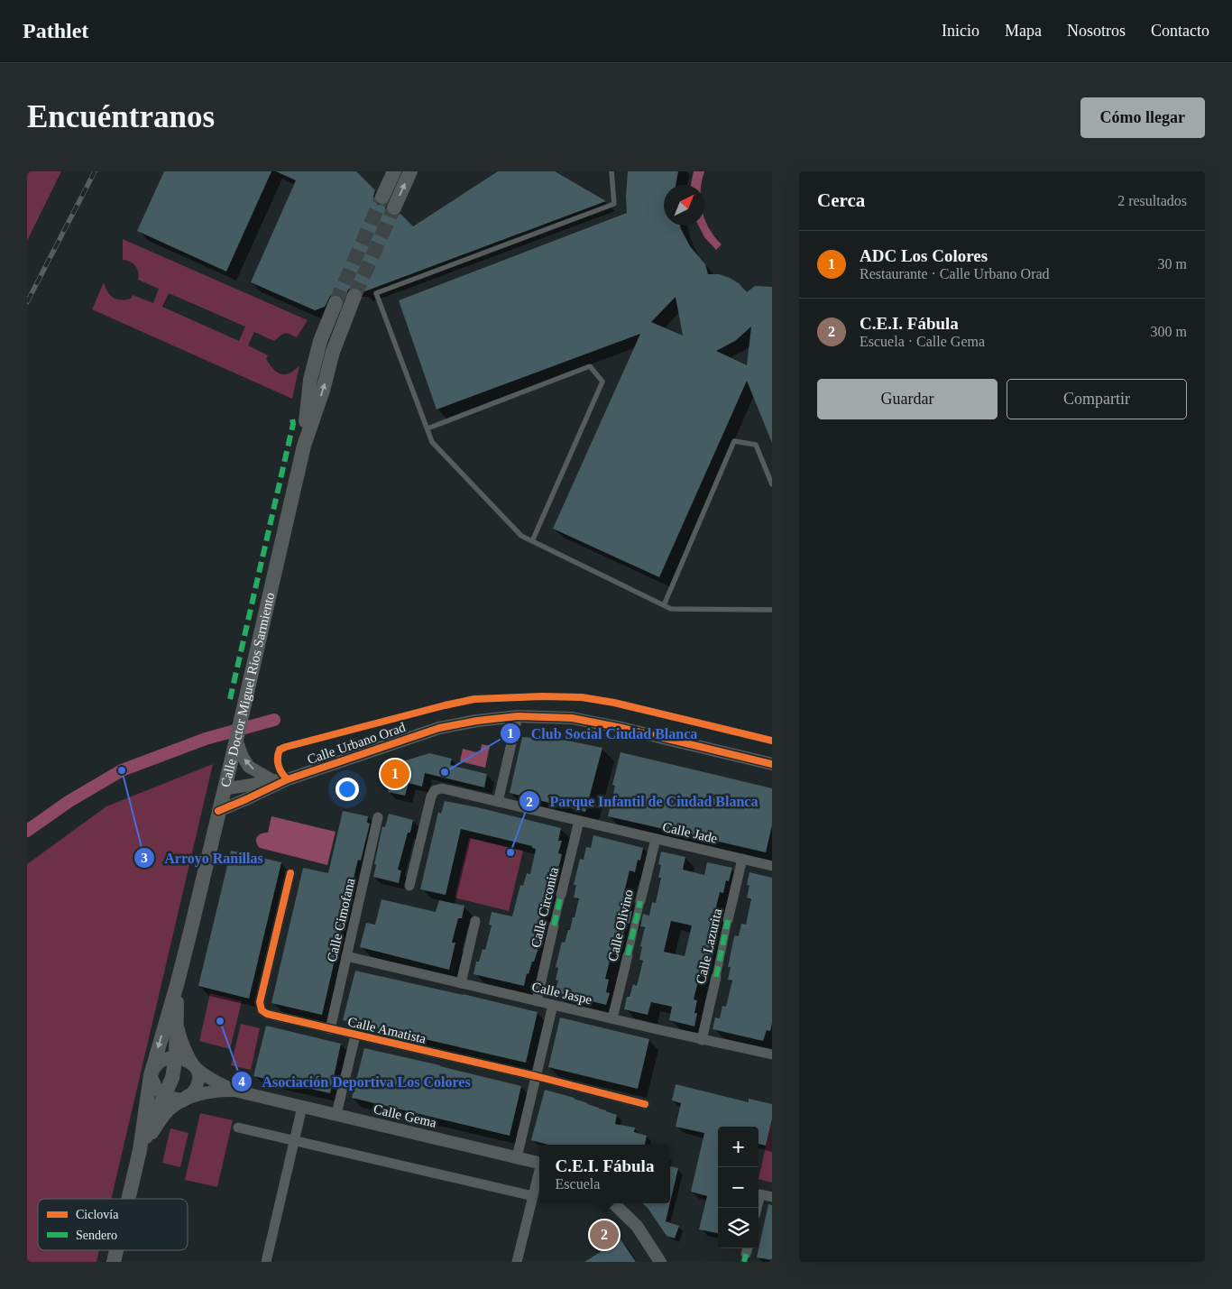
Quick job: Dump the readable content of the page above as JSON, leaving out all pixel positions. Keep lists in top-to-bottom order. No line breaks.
{"streets":{"main road":["Calle Doctor Miguel Rios Sarmiento"],"street":["Calle Urbano Orad","Calle Jade","Calle Circonita","Calle Cimofana","Calle Olivino","Calle Lazurita","Calle Jaspe","Calle Amatista","Calle Gema"]},"crossings":[["Calle Doctor Miguel Rios Sarmiento","Calle Urbano Orad"],["Calle Doctor Miguel Rios Sarmiento","Calle Gema"],["Calle Jade","Calle Circonita"],["Calle Jade","Calle Olivino"],["Calle Jade","Calle Lazurita"],["Calle Circonita","Calle Jaspe"],["Calle Cimofana","Calle Jaspe"],["Calle Cimofana","Calle Amatista"],["Calle Olivino","Calle Jaspe"],["Calle Lazurita","Calle Jaspe"]],"places":["Arroyo Ranillas","Club Social Ciudad Blanca","Parque Infantil de Ciudad Blanca","Asociación Deportiva Los Colores"],"legend":["Ciclovía","Sendero"],"north":"top right","page":{"header":"Pathlet","nav":["Inicio","Mapa","Nosotros","Contacto"],"buttons":["Cómo llegar",["Guardar","Compartir"]],"title":"Encuéntranos","heading":["Cerca","2 resultados"],"list":[{"mark":"1","name":"ADC Los Colores","note":"Restaurante · Calle Urbano Orad","value":"30 m"},{"mark":"2","name":"C.E.I. Fábula","note":"Escuela · Calle Gema","value":"300 m"}],"pins":["1","2"],"map_buttons":["+","−"],"popup":["C.E.I. Fábula","Escuela"]}}
